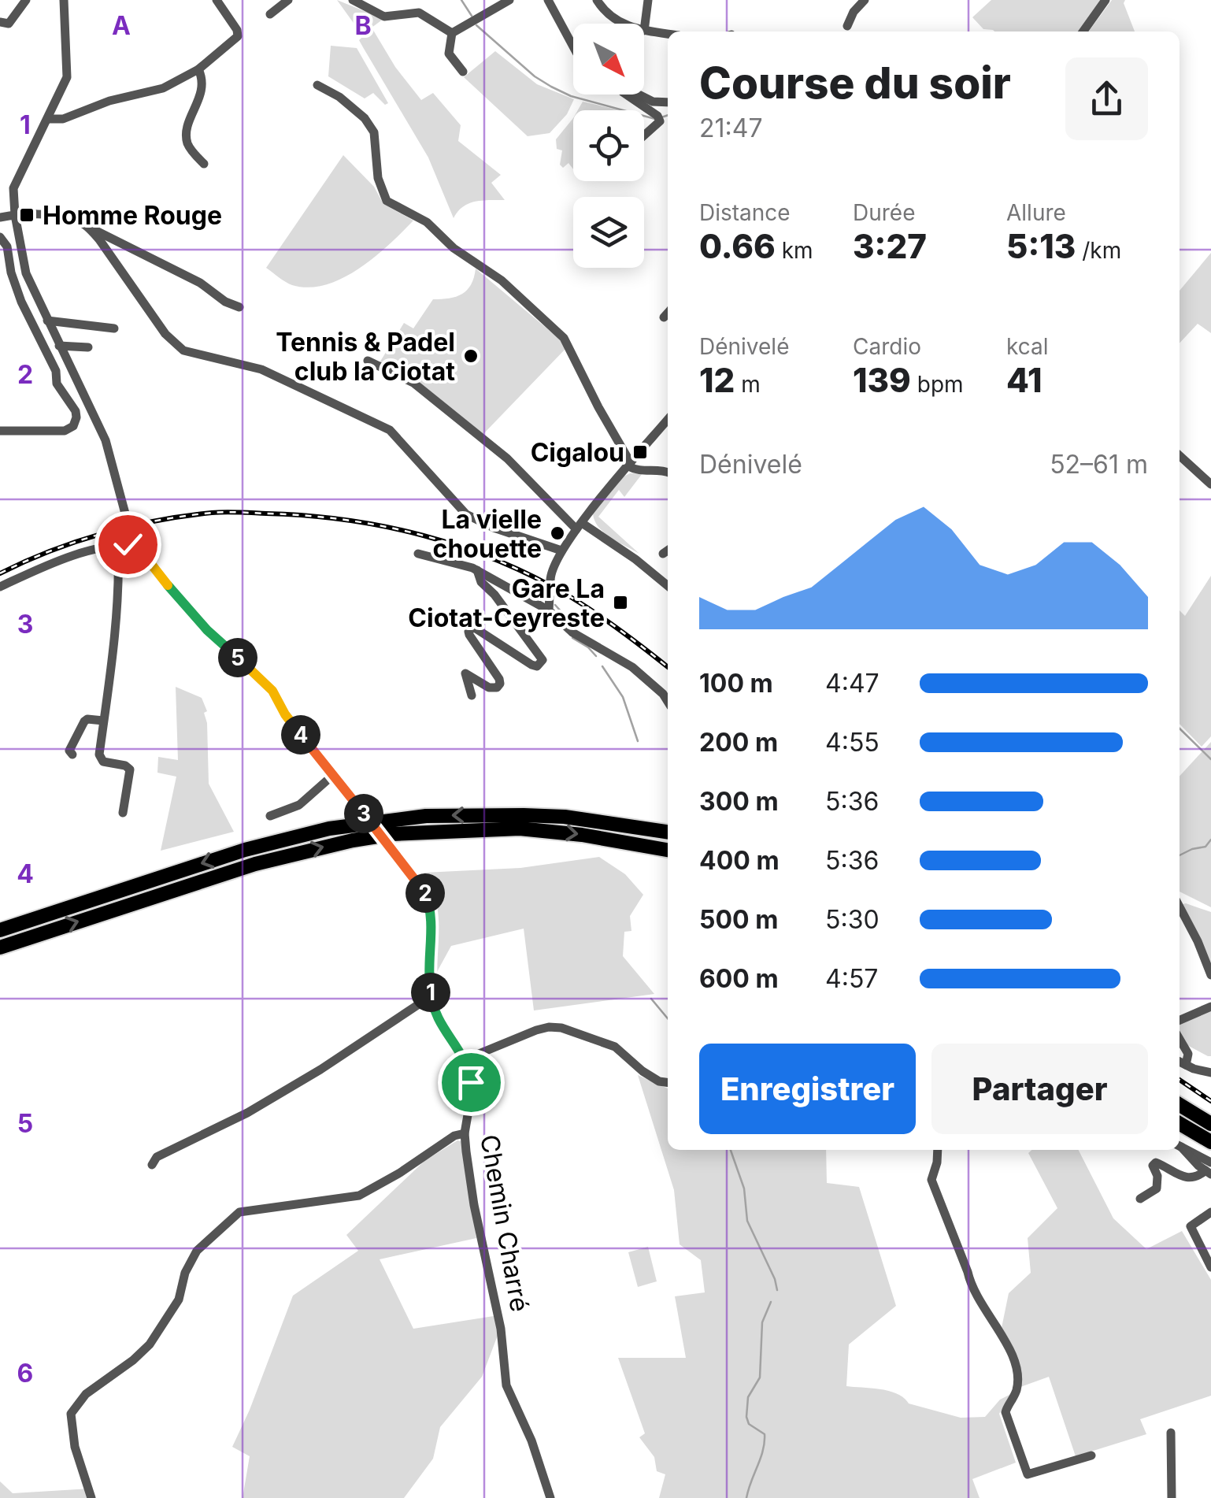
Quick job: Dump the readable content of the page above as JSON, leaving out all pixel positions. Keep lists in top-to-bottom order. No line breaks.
{"streets":{"street":["Chemin Charré"]},"places":{"transit":["Homme Rouge","Cigalou","Gare La Ciotat-Ceyreste"],"other":["Tennis & Padel club la Ciotat","La vielle chouette"]},"north":"bottom right","page":{"heading":["Course du soir","21:47"],"stats":[["Distance","0.66 km"],["Durée","3:27"],["Allure","5:13 /km"],["Dénivelé","12 m"],["Cardio","139 bpm"],["kcal","41"]],"chart":["Dénivelé","52–61 m"],"pins":["5","4","3","2","1"],"list":[{"name":"100 m","note":"4:47"},{"name":"200 m","note":"4:55"},{"name":"300 m","note":"5:36"},{"name":"400 m","note":"5:36"},{"name":"500 m","note":"5:30"},{"name":"600 m","note":"4:57"}],"buttons":["Enregistrer","Partager"]},"grid":{"columns":["A","B"],"rows":["1","2","3","4","5","6"]}}
